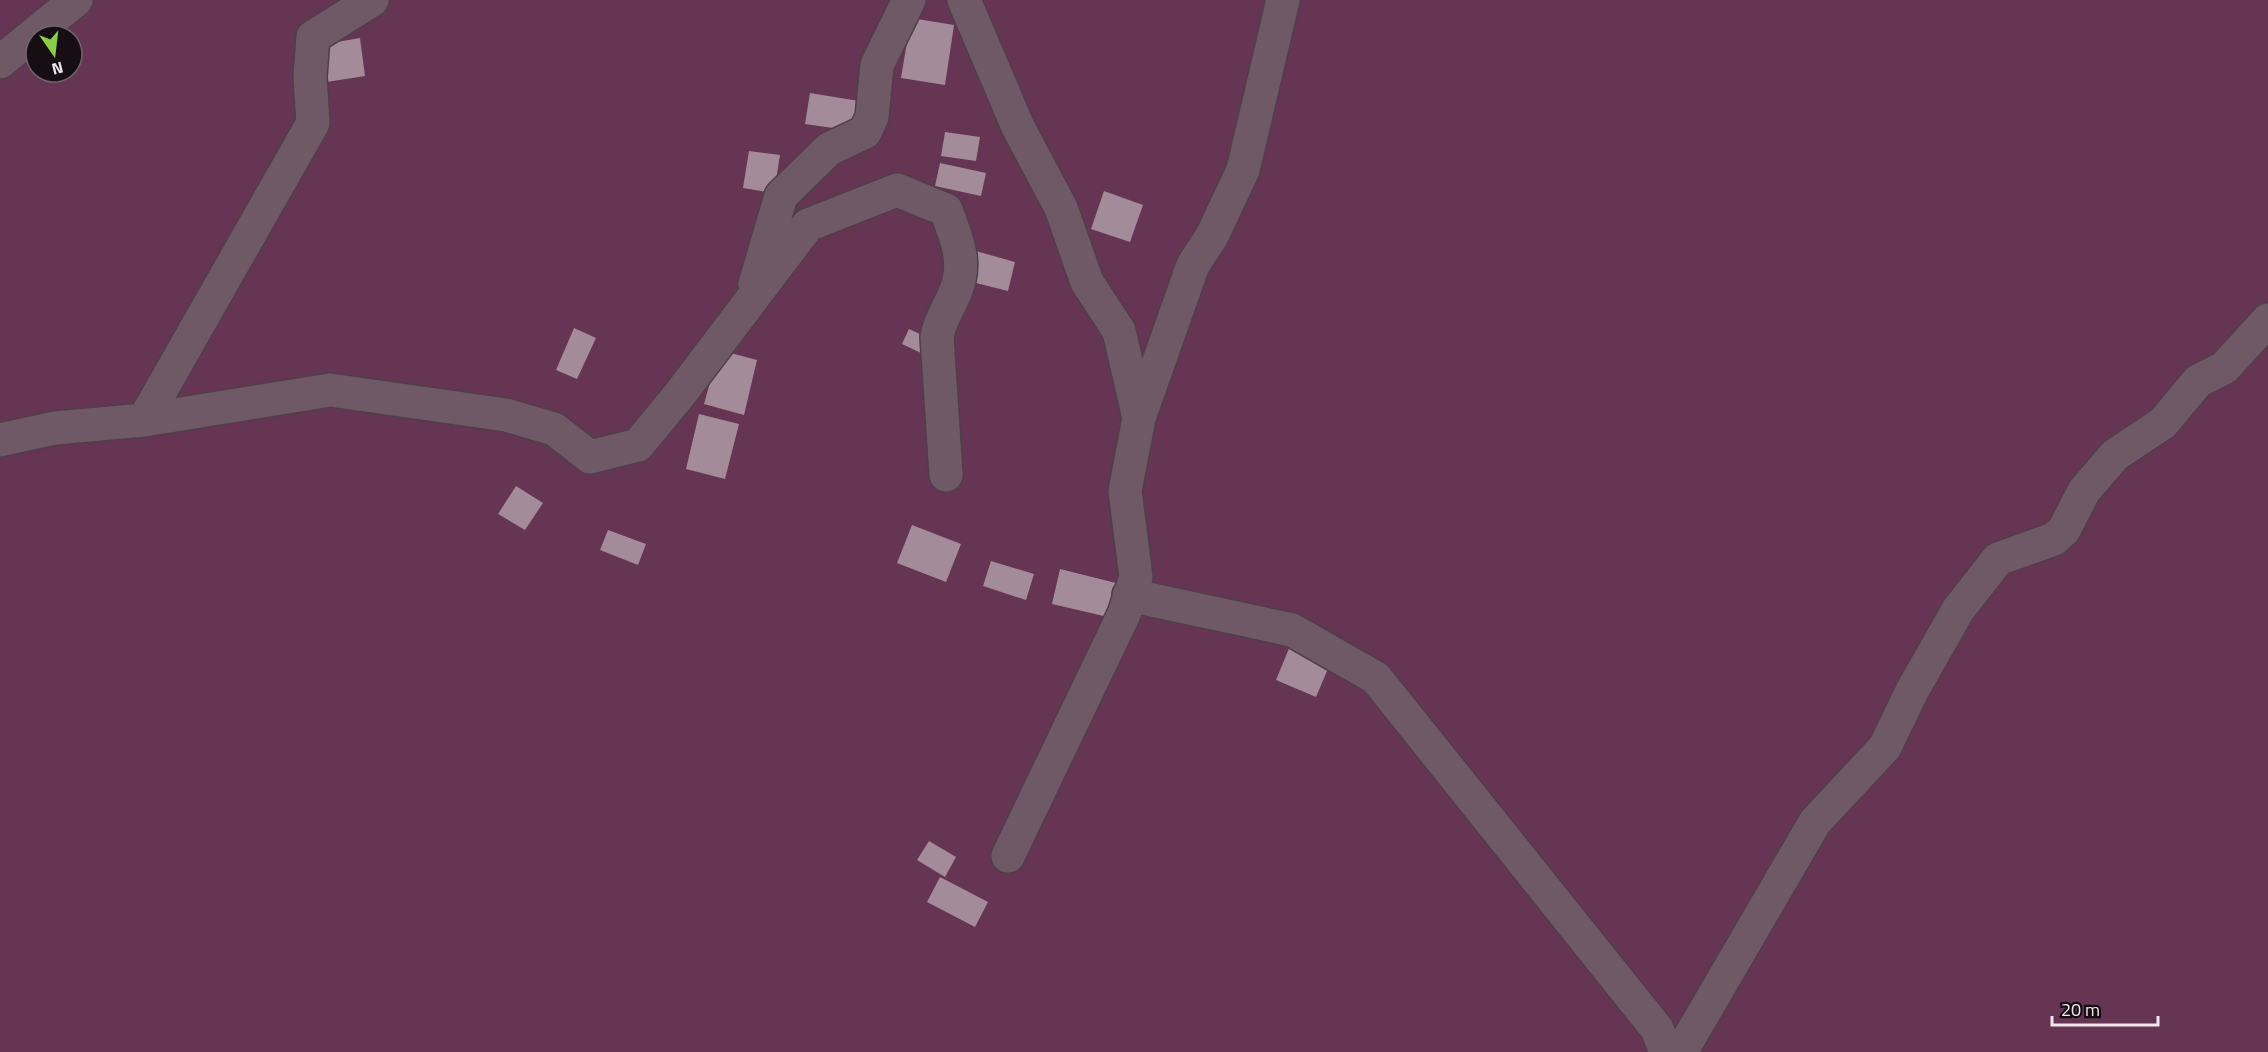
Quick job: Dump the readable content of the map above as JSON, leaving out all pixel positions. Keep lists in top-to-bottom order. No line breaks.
{"scale_bar":"20 m","north":"bottom"}
